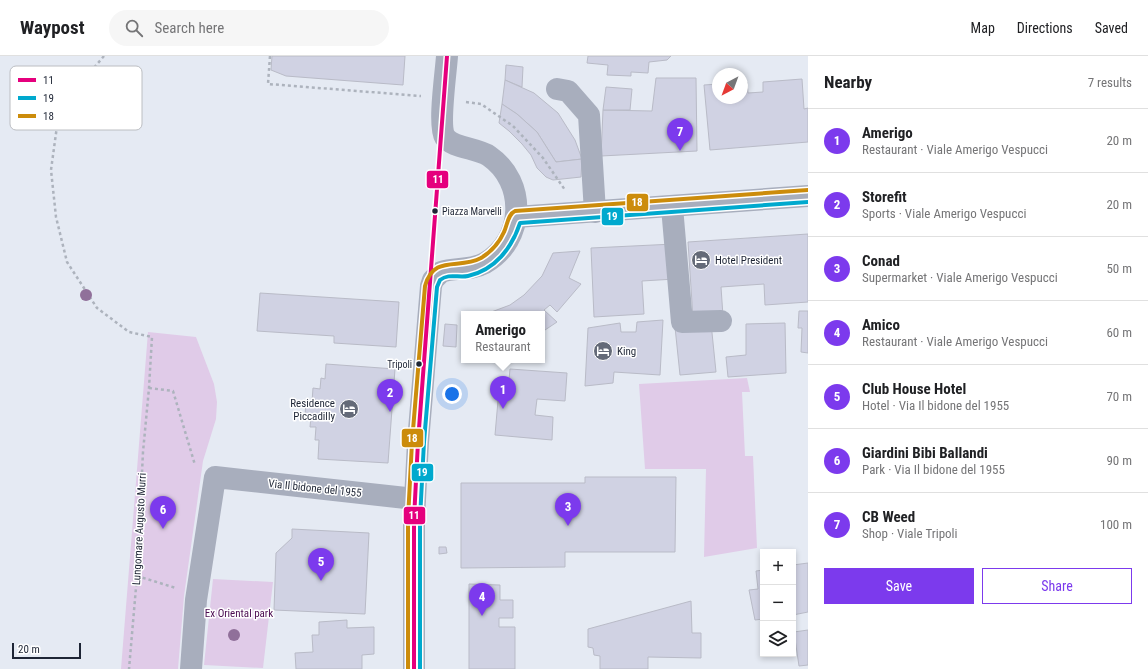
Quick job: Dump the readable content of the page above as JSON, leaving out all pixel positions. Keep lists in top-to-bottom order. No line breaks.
{"streets":{"street":["Via Il bidone del 1955"],"path":["Lungomare Augusto Murri"]},"parks":["Ex Oriental park"],"places":{"other":["Piazza Marvelli","Tripoli"],"hotel":["Hotel President","King","Residence Piccadilly"]},"lines":["transit line 11","transit line 18","transit line 19"],"legend":["11","19","18"],"scale_bar":"20 m","north":"bottom left","page":{"header":"Waypost","search":"Search here","nav":["Map","Directions","Saved"],"heading":["Nearby","7 results"],"list":[{"mark":"1","name":"Amerigo","note":"Restaurant · Viale Amerigo Vespucci","value":"20 m"},{"mark":"2","name":"Storefit","note":"Sports · Viale Amerigo Vespucci","value":"20 m"},{"mark":"3","name":"Conad","note":"Supermarket · Viale Amerigo Vespucci","value":"50 m"},{"mark":"4","name":"Amico","note":"Restaurant · Viale Amerigo Vespucci","value":"60 m"},{"mark":"5","name":"Club House Hotel","note":"Hotel · Via Il bidone del 1955","value":"70 m"},{"mark":"6","name":"Giardini Bibi Ballandi","note":"Park · Via Il bidone del 1955","value":"90 m"},{"mark":"7","name":"CB Weed","note":"Shop · Viale Tripoli","value":"100 m"}],"pins":["7","1","2","3","6","5","4"],"popup":["Amerigo","Restaurant"],"map_buttons":["+","−"],"buttons":["Save","Share"],"scale":"20 m"}}
